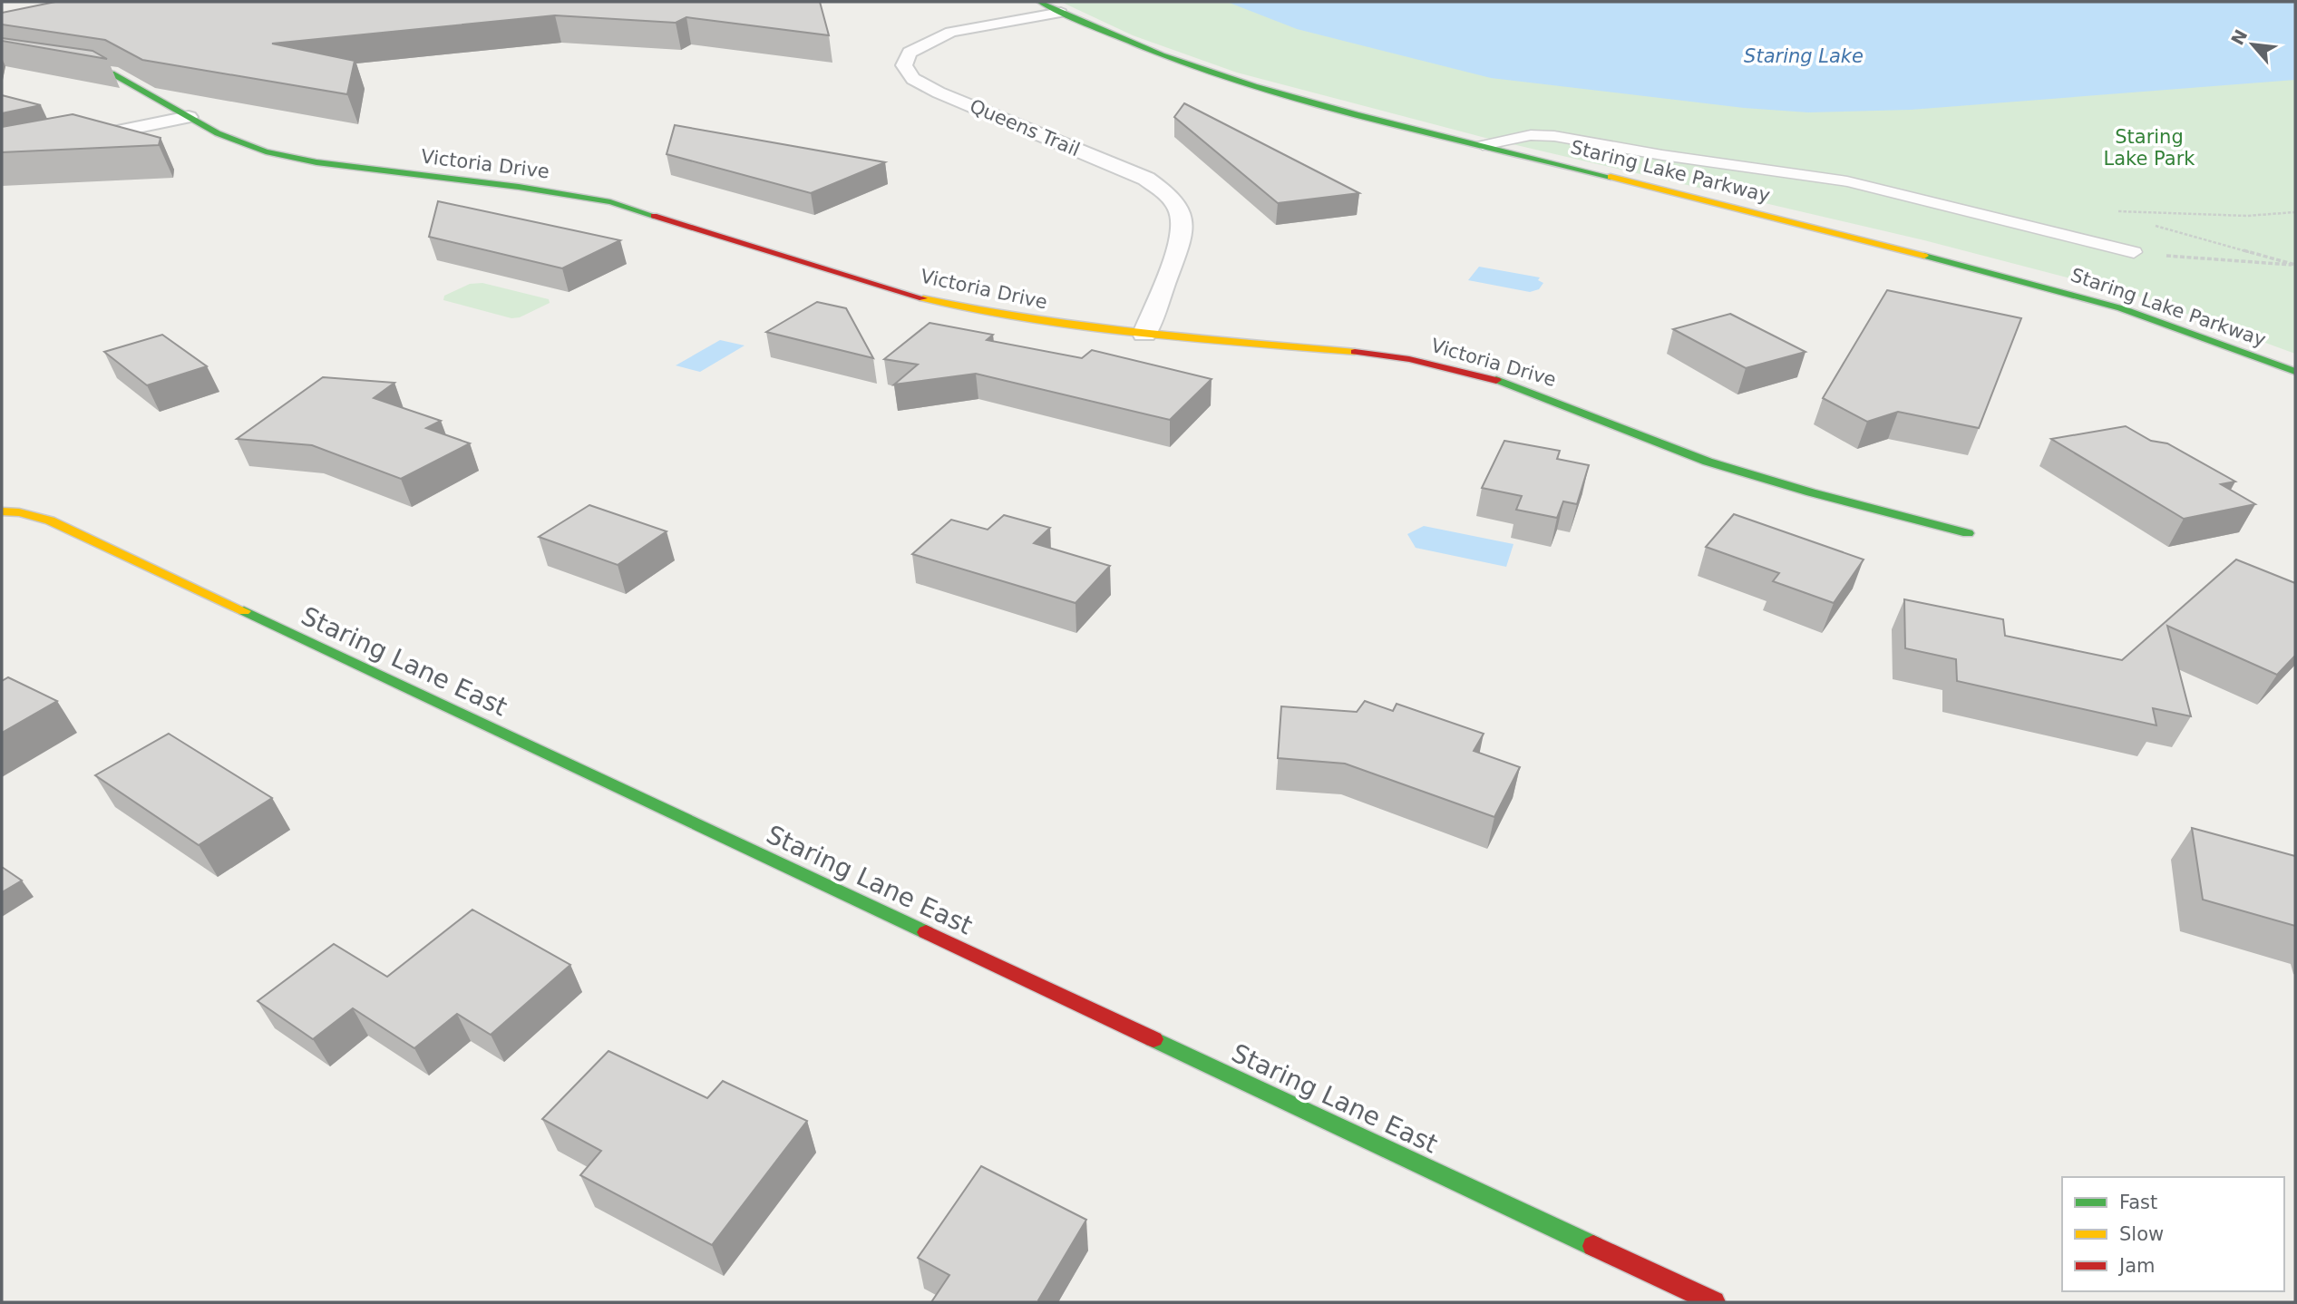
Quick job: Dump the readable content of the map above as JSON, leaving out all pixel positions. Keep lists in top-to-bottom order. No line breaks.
{"streets":{"street":["Queens Trail","Victoria Drive","Staring Lake Parkway","Staring Lane East"]},"crossings":[["Queens Trail","Victoria Drive"],["Queens Trail","Staring Lake Parkway"]],"water":["Staring Lake"],"parks":["Staring Lake Park"],"legend":["Fast","Slow","Jam"],"north":"top left"}
